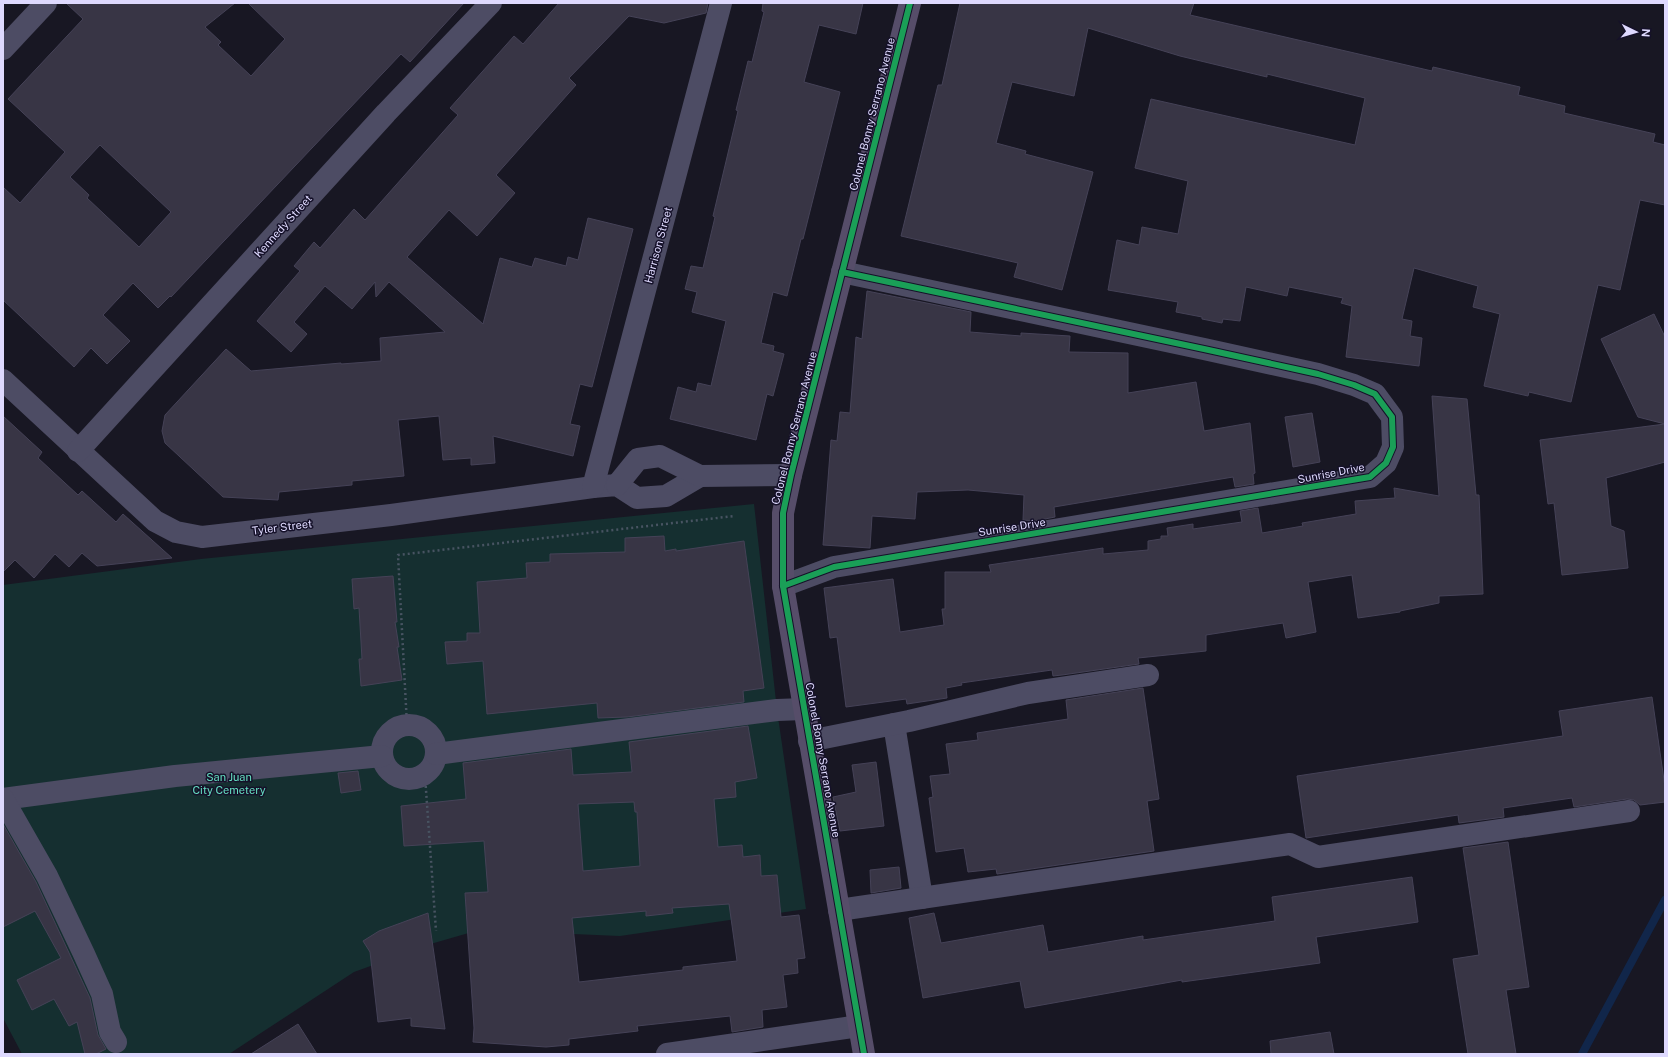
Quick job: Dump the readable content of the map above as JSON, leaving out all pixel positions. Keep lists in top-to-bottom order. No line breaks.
{"streets":{"main road":["Colonel Bonny Serrano Avenue"],"street":["Kennedy Street","Harrison Street","Sunrise Drive","Tyler Street"]},"crossings":[["Colonel Bonny Serrano Avenue","Sunrise Drive"],["Kennedy Street","Tyler Street"],["Harrison Street","Tyler Street"]],"parks":["San Juan City Cemetery"],"north":"right"}
